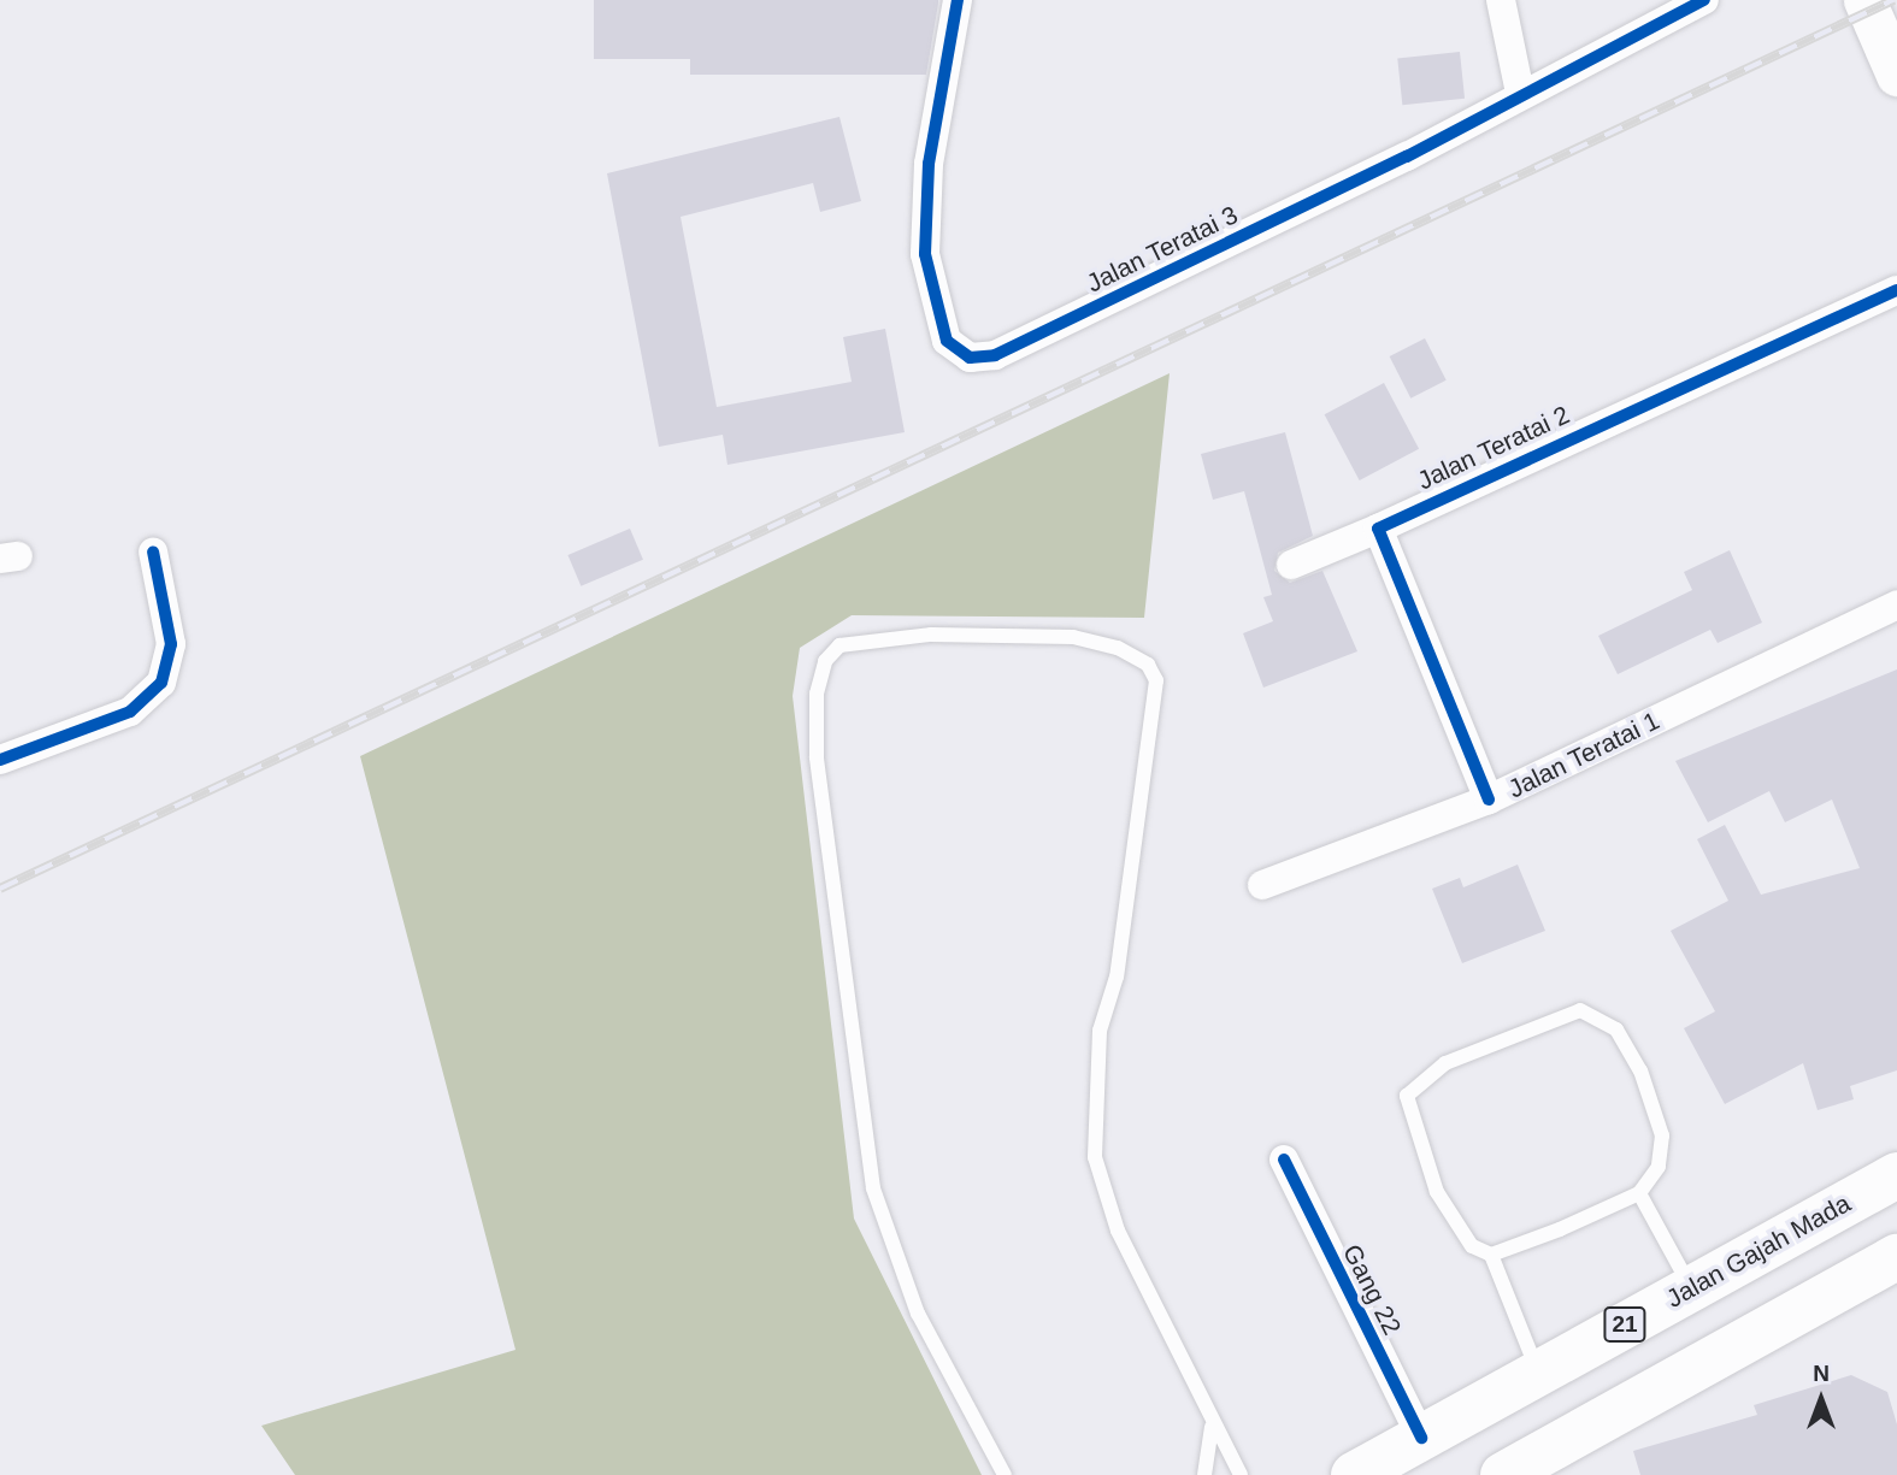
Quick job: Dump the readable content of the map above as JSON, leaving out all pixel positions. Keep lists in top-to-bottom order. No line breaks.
{"streets":{"highway":["Jalan Gajah Mada","21"],"street":["Jalan Teratai 3","Jalan Teratai 2","Jalan Teratai 1","Gang 22"]},"crossings":[["Jalan Gajah Mada","Gang 22"]],"north":"top"}
